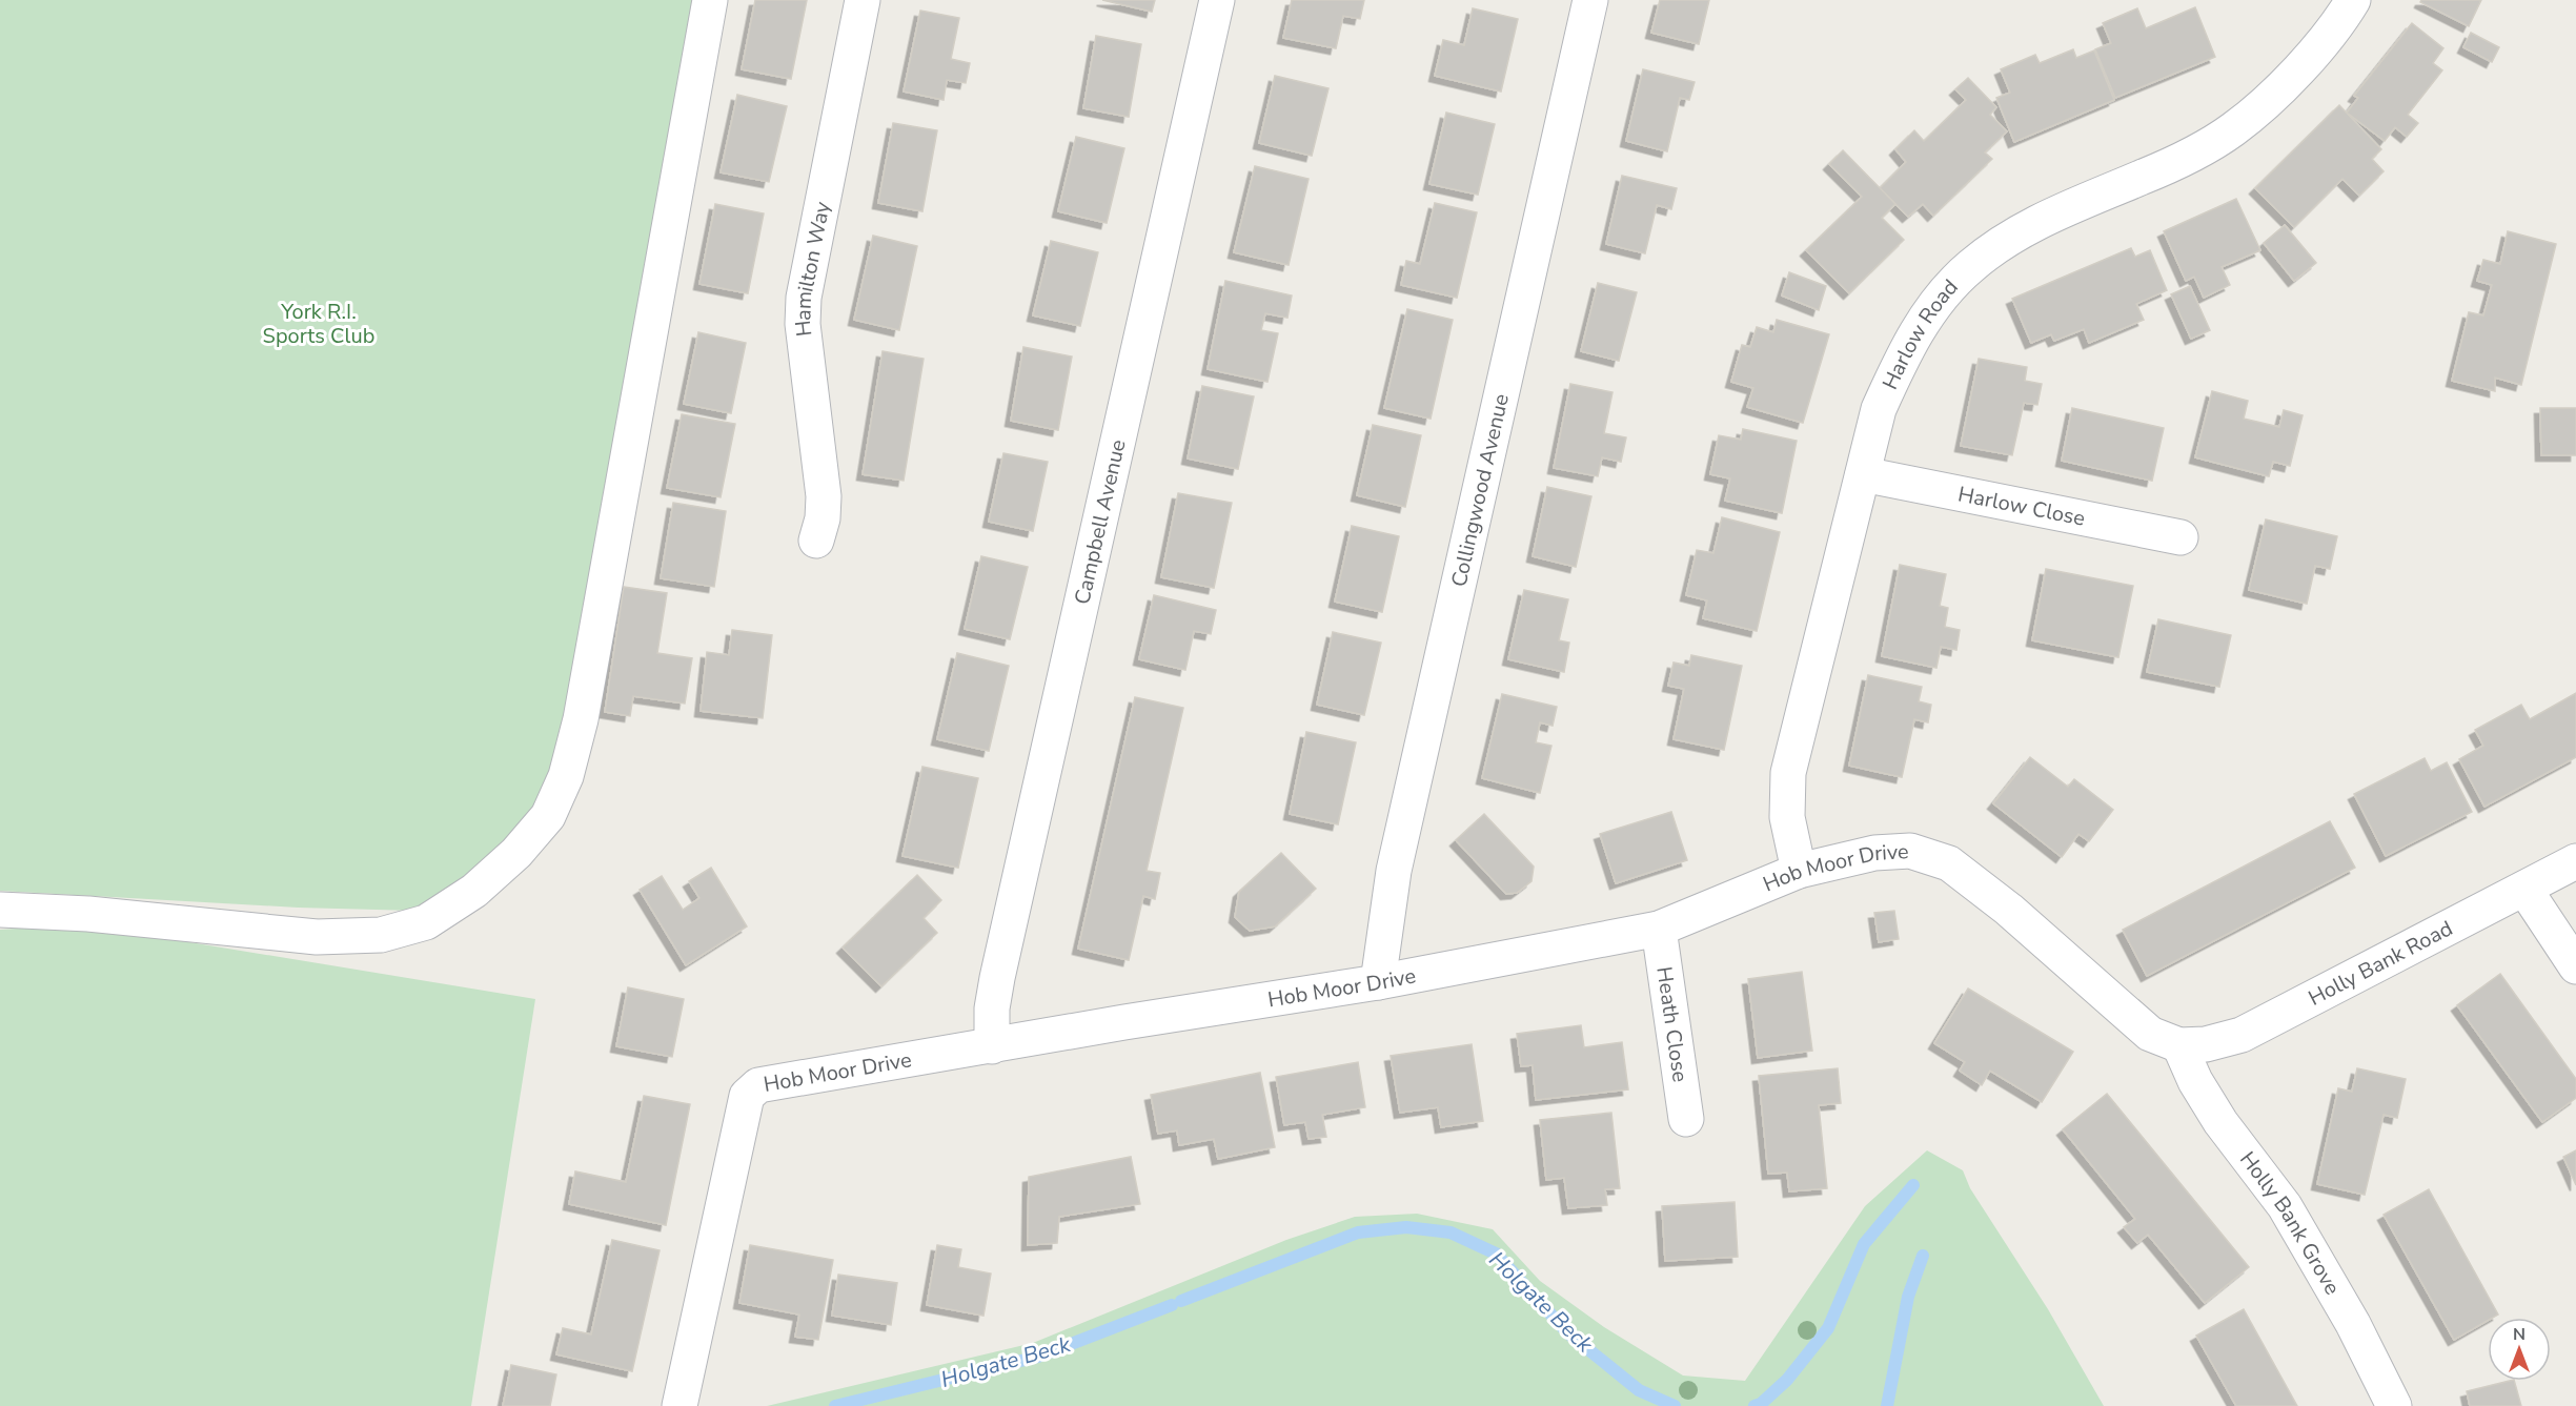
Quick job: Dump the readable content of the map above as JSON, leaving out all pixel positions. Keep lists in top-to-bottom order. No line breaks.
{"streets":{"street":["Hamilton Way","Harlow Road","Collingwood Avenue","Harlow Close","Campbell Avenue","Hob Moor Drive","Holly Bank Road","Heath Close","Holly Bank Grove"]},"crossings":[["Harlow Road","Harlow Close"],["Harlow Road","Hob Moor Drive"],["Collingwood Avenue","Hob Moor Drive"],["Campbell Avenue","Hob Moor Drive"],["Hob Moor Drive","Holly Bank Road"],["Hob Moor Drive","Heath Close"],["Hob Moor Drive","Holly Bank Grove"],["Holly Bank Road","Holly Bank Grove"]],"water":["Holgate Beck"],"parks":["York R.I. Sports Club"],"north":"top"}
